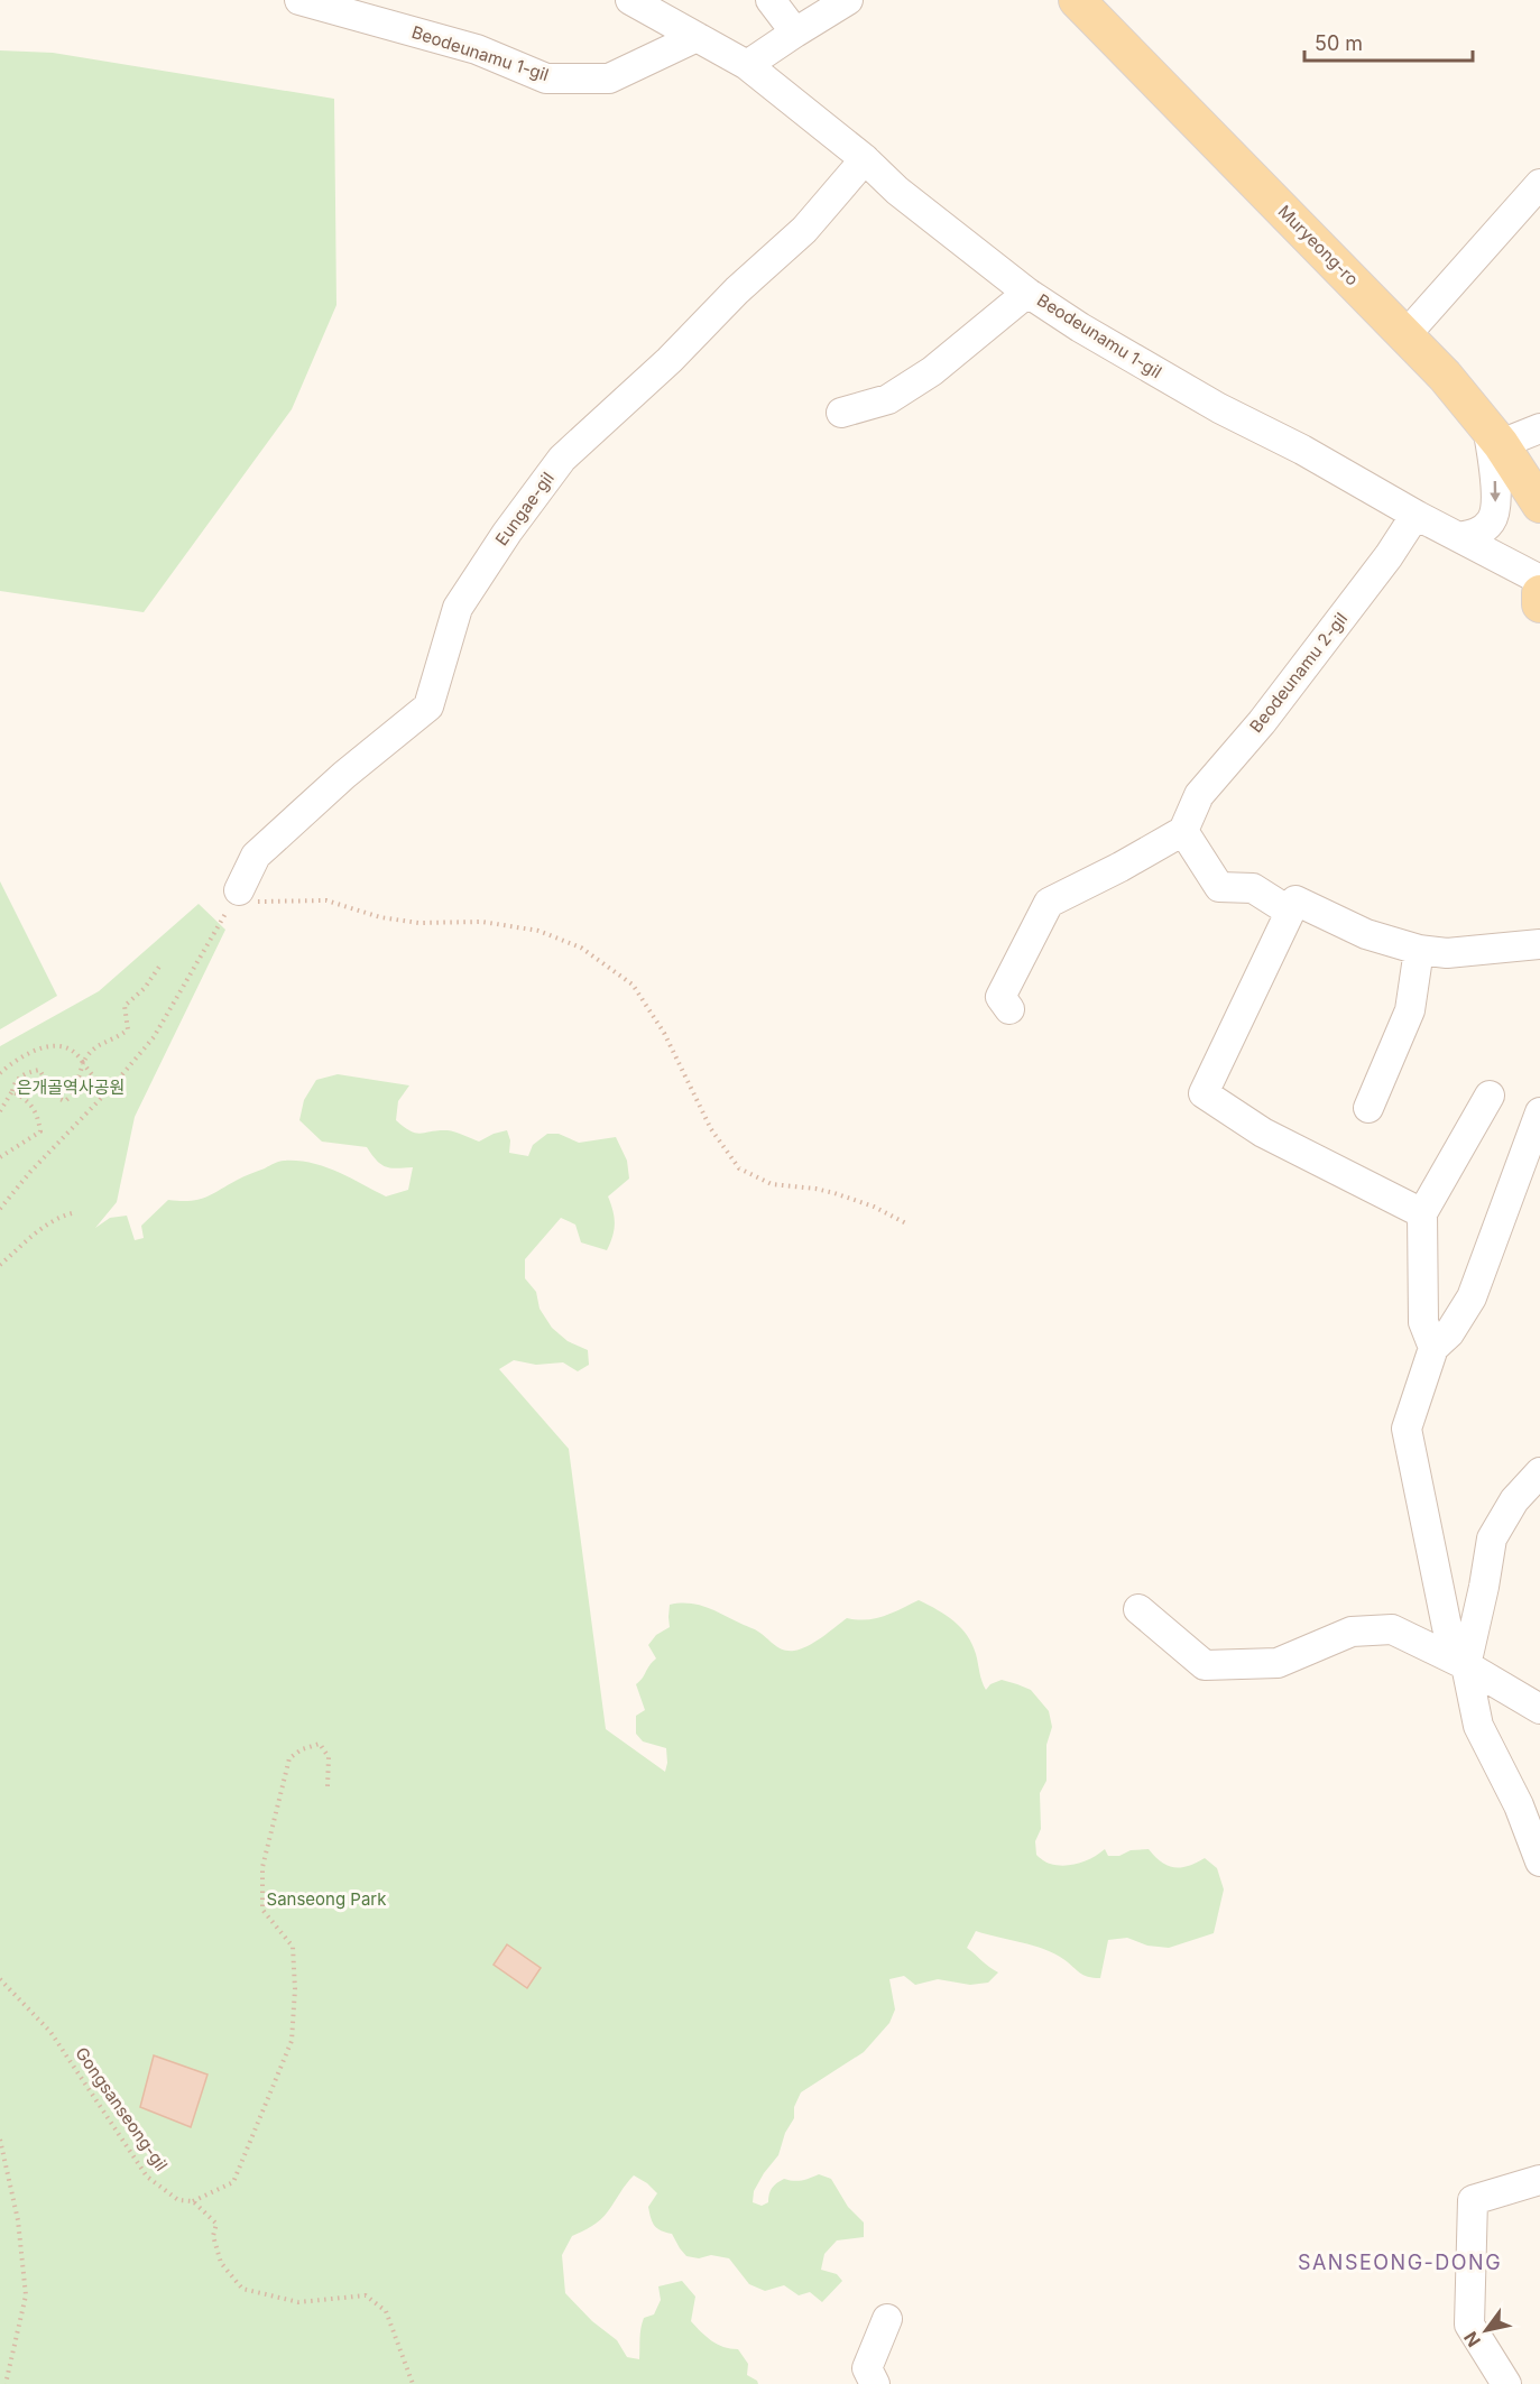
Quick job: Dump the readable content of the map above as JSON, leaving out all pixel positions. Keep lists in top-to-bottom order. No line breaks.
{"streets":{"main road":["Muryeong-ro"],"street":["Beodeunamu 1-gil","Eungae-gil","Beodeunamu 2-gil"],"path":["Gongsanseong-gil"]},"crossings":[["Beodeunamu 1-gil","Eungae-gil"],["Beodeunamu 1-gil","Beodeunamu 2-gil"]],"districts":["SANSEONG-DONG"],"parks":["은개골역사공원","Sanseong Park"],"scale_bar":"50 m","north":"bottom left"}
